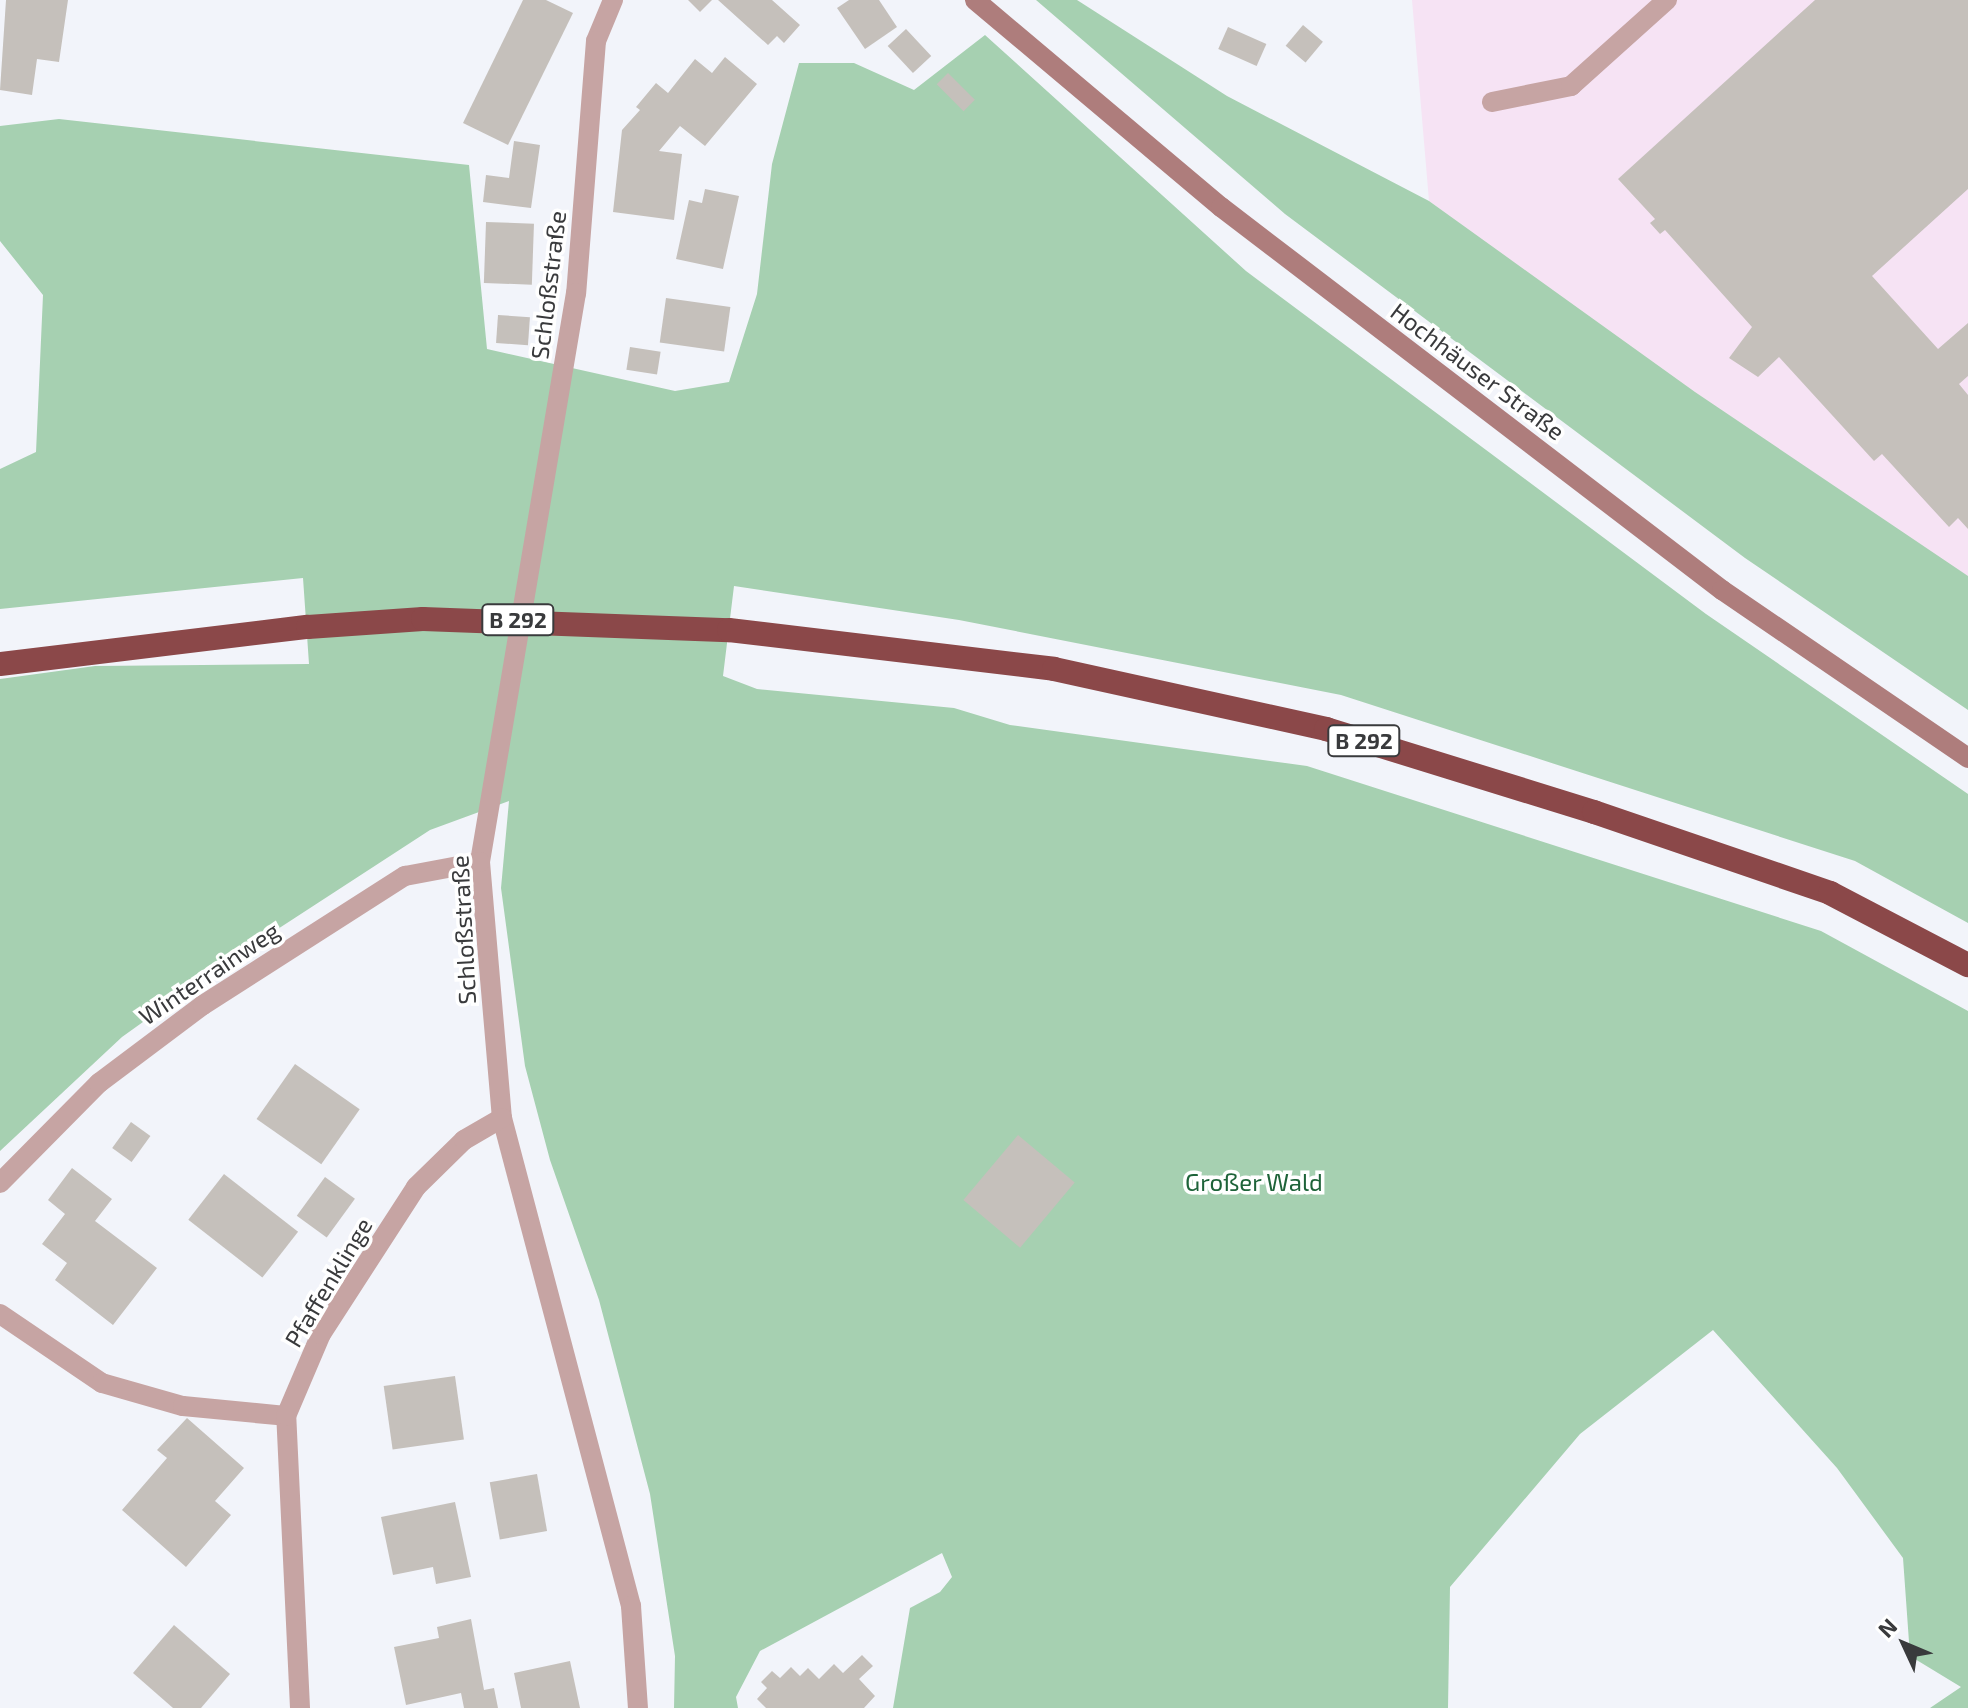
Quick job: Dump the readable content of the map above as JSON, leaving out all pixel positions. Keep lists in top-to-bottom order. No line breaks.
{"streets":{"highway":["B 292"],"street":["Schloßstraße","Hochhäuser Straße","Winterrainweg","Pfaffenklinge"]},"crossings":[["Schloßstraße","Winterrainweg"],["Schloßstraße","Pfaffenklinge"]],"parks":["Großer Wald"],"north":"top left"}
